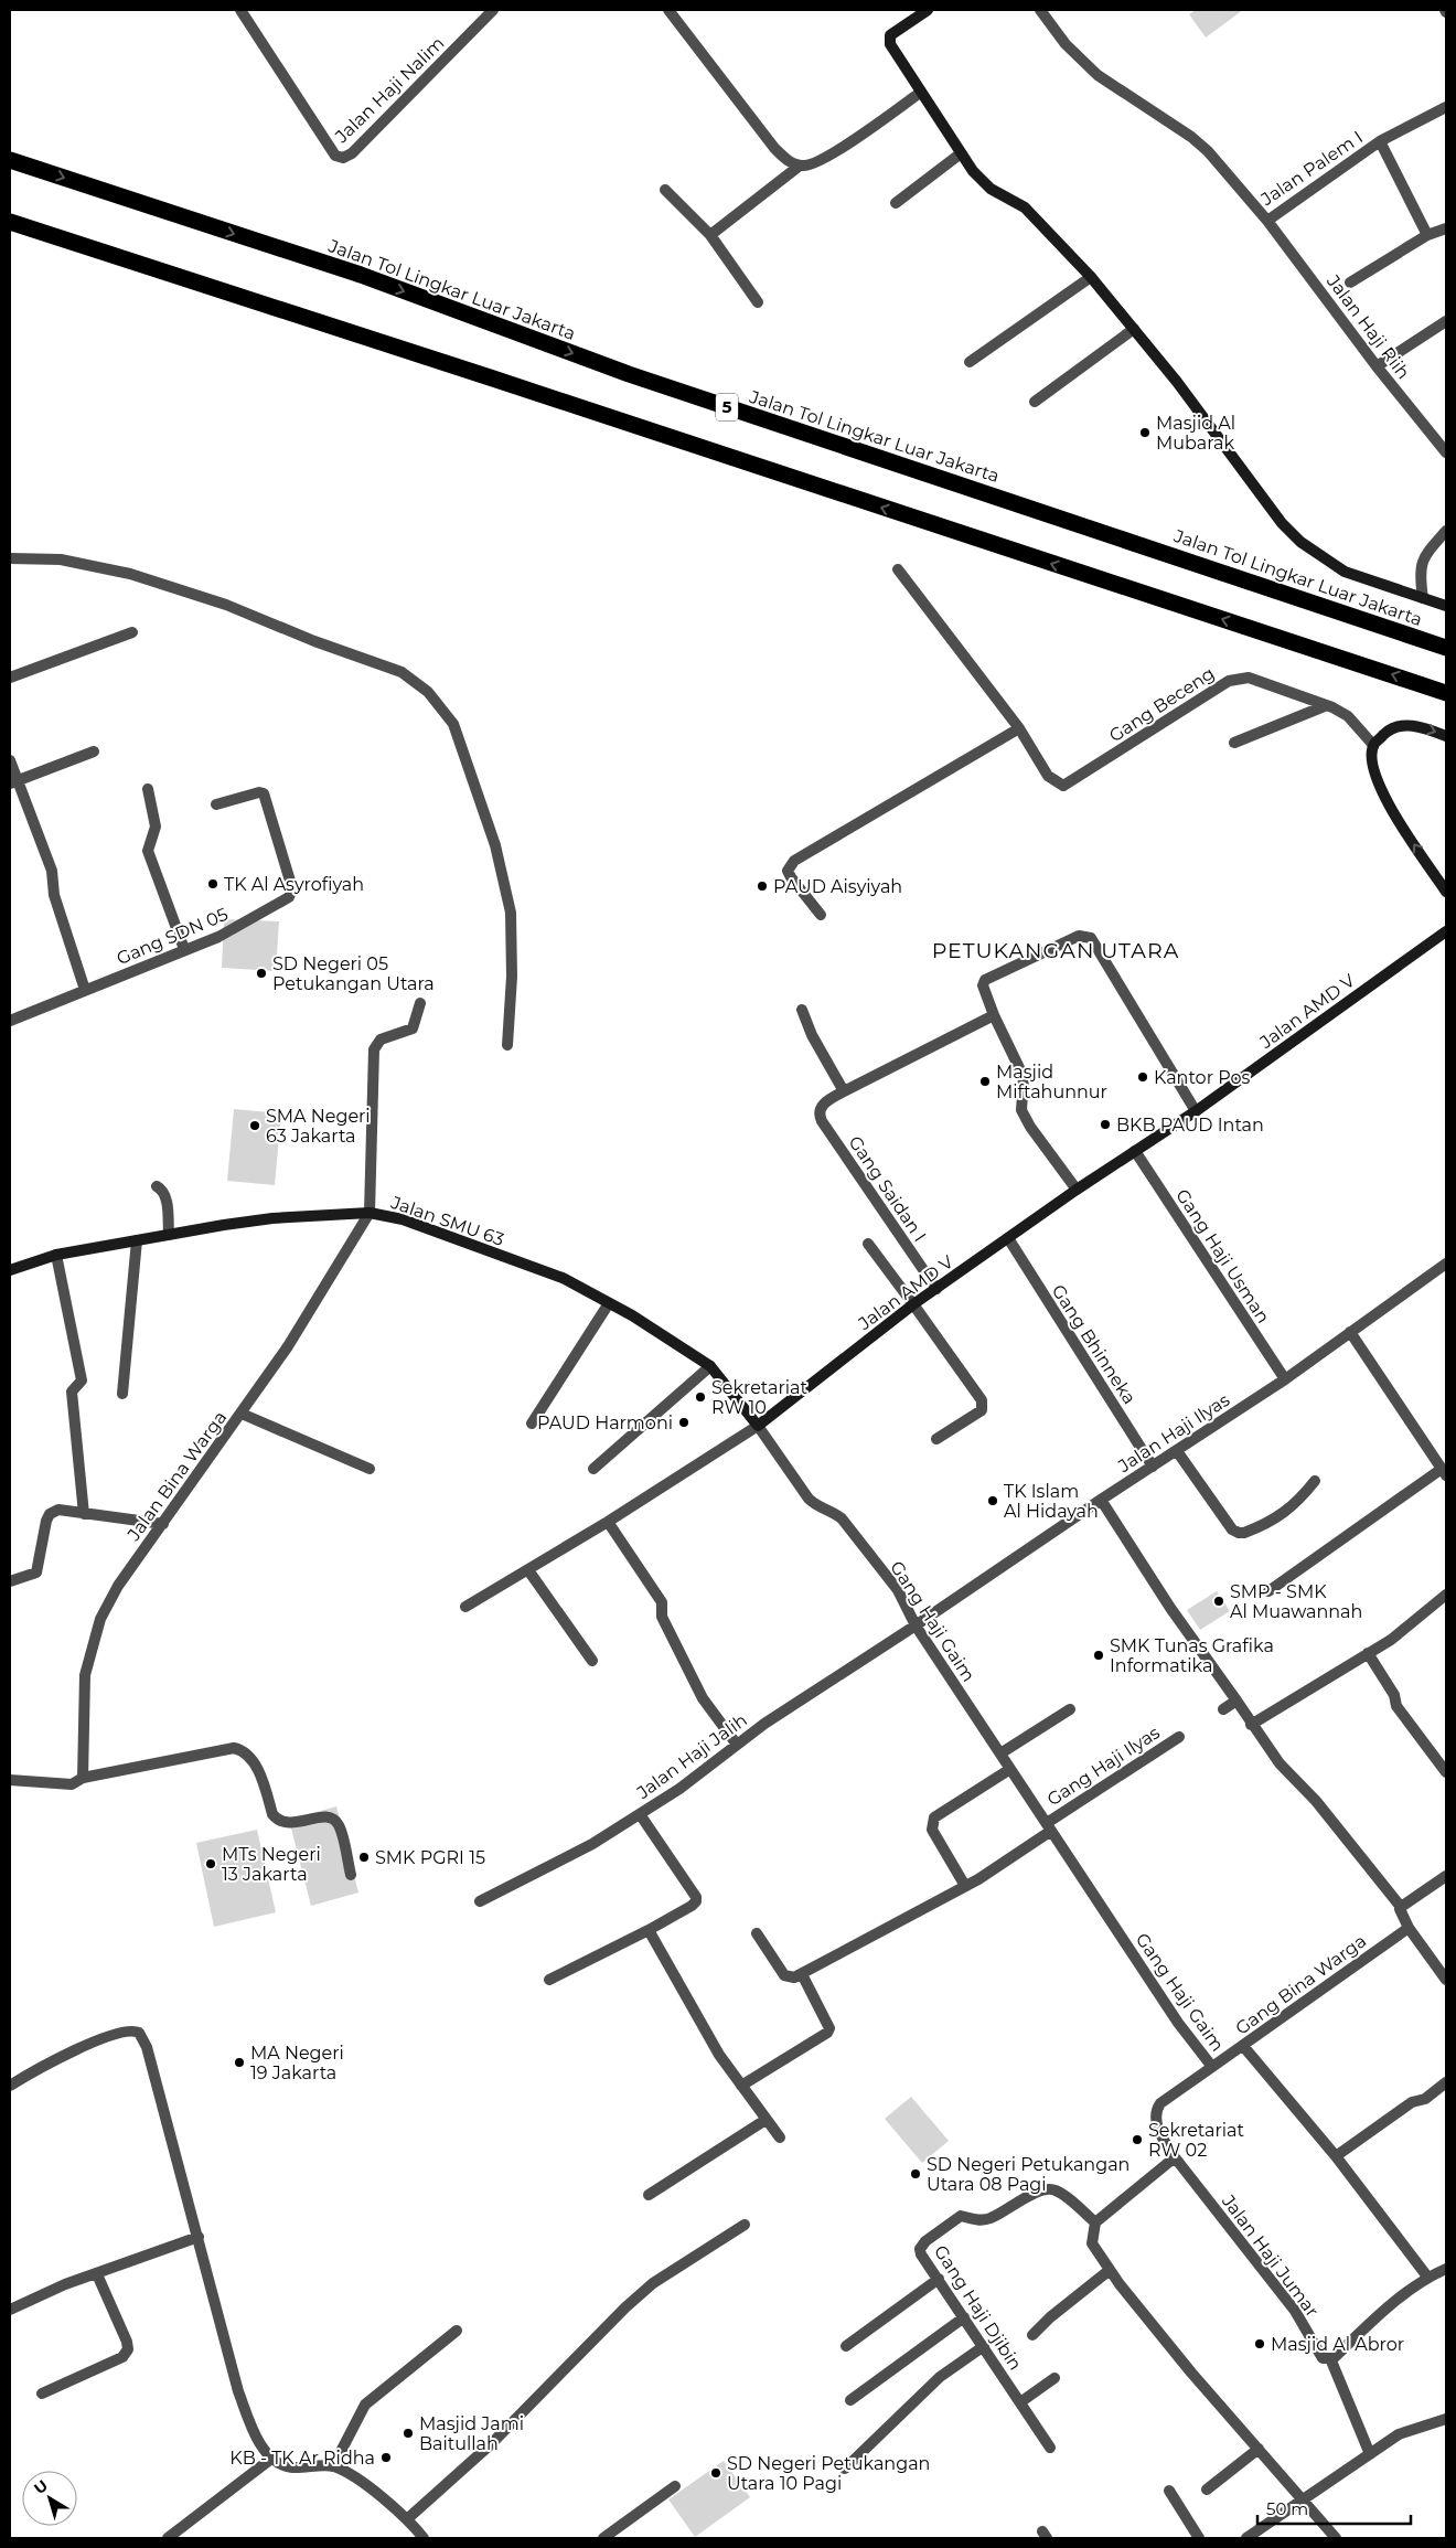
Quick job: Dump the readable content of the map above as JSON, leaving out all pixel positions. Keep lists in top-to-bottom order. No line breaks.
{"streets":{"highway":["Jalan Tol Lingkar Luar Jakarta","5"],"street":["Jalan Haji Nalim","Jalan Palem I","Jalan Haji Riih","Gang Beceng","Gang SDN 05","Jalan AMD V","Gang Saidan I","Jalan SMU 63","Gang Haji Usman","Gang Bhinneka","Jalan Haji Ilyas","Jalan Bina Warga","Gang Haji Gaim","Jalan Haji Jalih","Gang Haji Ilyas","Gang Bina Warga","Jalan Haji Jumar","Gang Haji Djibin"]},"crossings":[["Jalan Palem I","Jalan Haji Riih"],["Jalan AMD V","Gang Saidan I"],["Jalan AMD V","Jalan SMU 63"],["Jalan AMD V","Gang Haji Usman"],["Jalan AMD V","Gang Bhinneka"],["Jalan AMD V","Gang Haji Gaim"],["Jalan SMU 63","Jalan Bina Warga"],["Jalan SMU 63","Gang Haji Gaim"],["Gang Haji Usman","Jalan Haji Ilyas"],["Gang Bhinneka","Jalan Haji Ilyas"],["Jalan Haji Ilyas","Gang Haji Gaim"],["Jalan Haji Ilyas","Jalan Haji Jalih"],["Gang Haji Gaim","Jalan Haji Jalih"],["Gang Haji Gaim","Gang Haji Ilyas"],["Gang Haji Gaim","Gang Bina Warga"],["Gang Haji Gaim","Jalan Haji Jumar"]],"districts":["PETUKANGAN UTARA"],"places":["Masjid Al Mubarak","TK Al Asyrofiyah","PAUD Aisyiyah","SD Negeri 05 Petukangan Utara","Kantor Pos","Masjid Miftahunnur","BKB PAUD Intan","SMA Negeri 63 Jakarta","Sekretariat RW 10","PAUD Harmoni","TK Islam Al Hidayah","SMP - SMK Al Muawannah","SMK Tunas Grafika Informatika","SMK PGRI 15","MTs Negeri 13 Jakarta","MA Negeri 19 Jakarta","Sekretariat RW 02","SD Negeri Petukangan Utara 08 Pagi","Masjid Al Abror","Masjid Jami Baitullah","KB - TK Ar Ridha","SD Negeri Petukangan Utara 10 Pagi"],"scale_bar":"50 m","north":"top left"}
